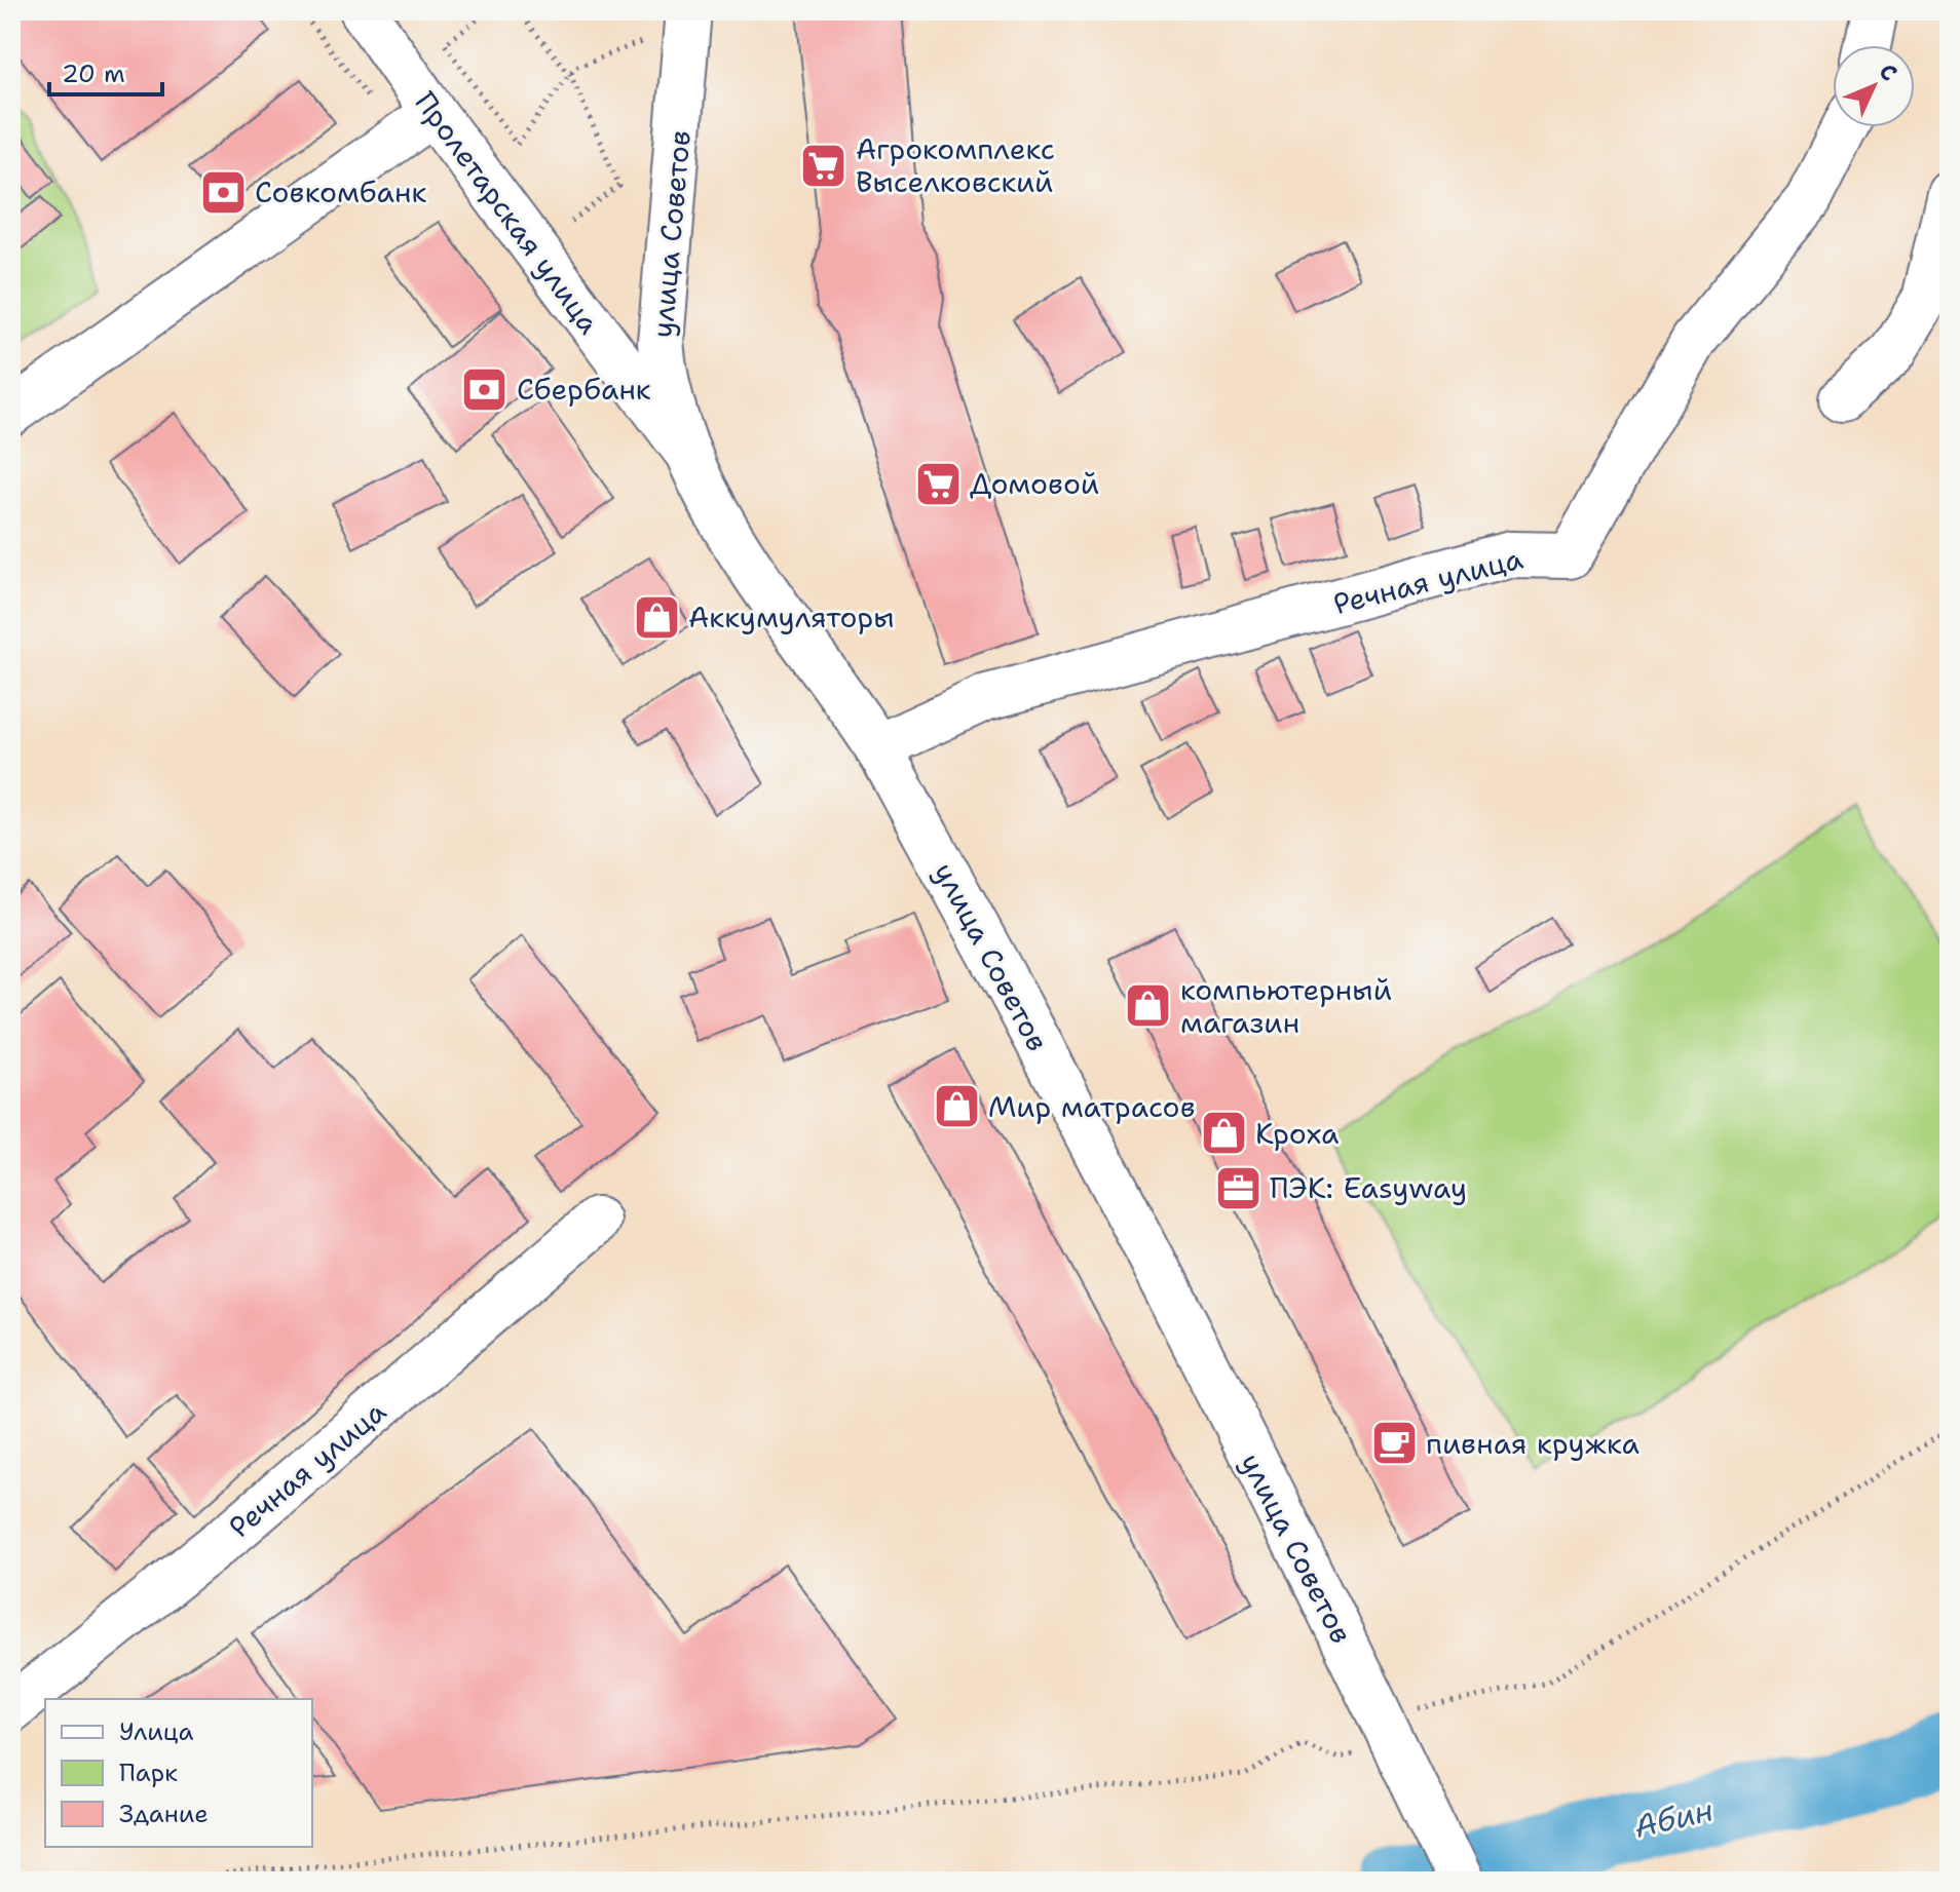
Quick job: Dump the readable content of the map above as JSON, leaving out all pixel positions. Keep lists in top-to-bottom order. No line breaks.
{"streets":{"street":["Пролетарская улица","улица Советов","Речная улица"]},"crossings":[["Пролетарская улица","улица Советов"],["улица Советов","Речная улица"]],"water":["Абин"],"places":{"supermarket":["Агрокомплекс Выселковский","Домовой"],"bank":["Совкомбанк","Сбербанк"],"shop":["Аккумуляторы","компьютерный магазин","Мир матрасов","Кроха"],"office":["ПЭК: Easyway"],"cafe":["пивная кружка"]},"legend":["Улица","Парк","Здание"],"scale_bar":"20 m","north":"top right"}
